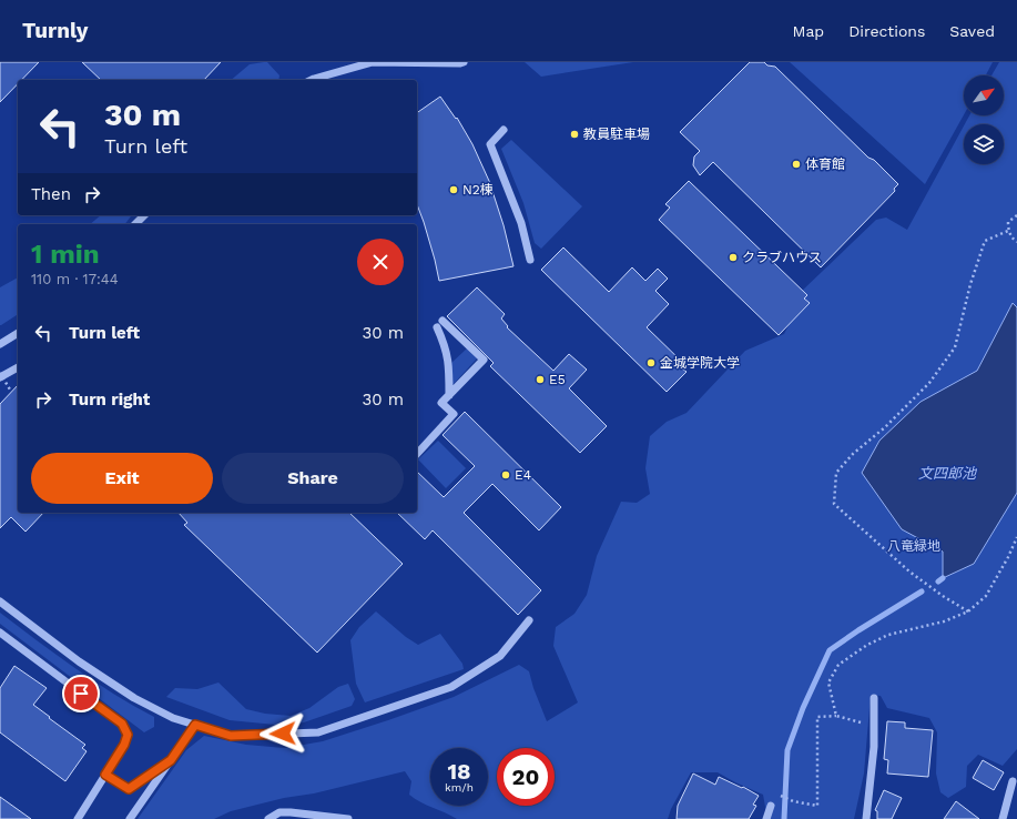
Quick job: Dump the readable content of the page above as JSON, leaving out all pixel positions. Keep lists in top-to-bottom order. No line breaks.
{"water":["文四郎池"],"parks":["八竜緑地"],"places":["教員駐車場","体育館","N2棟","クラブハウス","金城学院大学","E5","E4"],"north":"top right","page":{"header":"Turnly","nav":["Map","Directions","Saved"],"turn":["30 m","Turn left"],"then":"Then","heading":["1 min","110 m · 17:44"],"list":[{"name":"Turn left","value":"30 m"},{"name":"Turn right","value":"30 m"}],"buttons":["Exit","Share"],"speed":"18 km/h","limit":"20"}}
